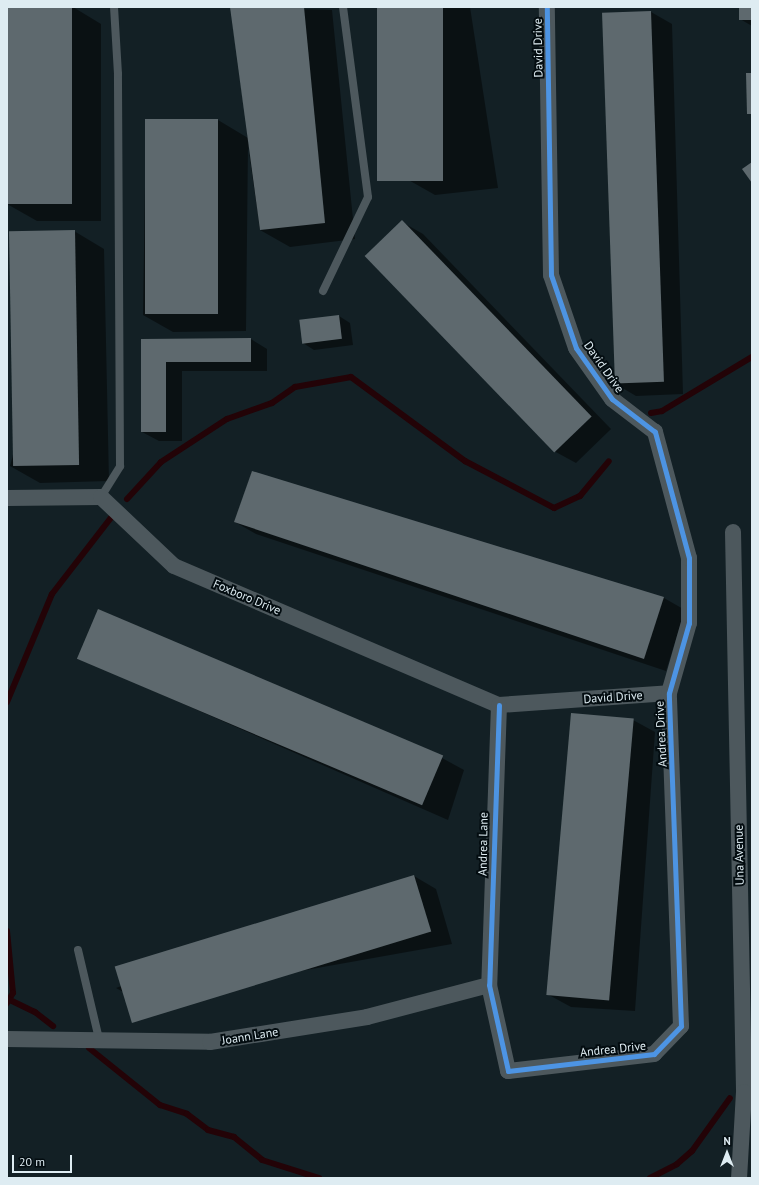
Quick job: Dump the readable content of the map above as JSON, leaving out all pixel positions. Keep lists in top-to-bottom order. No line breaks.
{"streets":{"street":["David Drive","Foxboro Drive","Andrea Drive","Andrea Lane","Una Avenue","Joann Lane"]},"crossings":[["David Drive","Foxboro Drive"],["David Drive","Andrea Drive"],["David Drive","Andrea Lane"],["Foxboro Drive","Andrea Lane"],["Andrea Drive","Andrea Lane"],["Andrea Drive","Joann Lane"],["Andrea Lane","Joann Lane"]],"scale_bar":"20 m","north":"top"}
